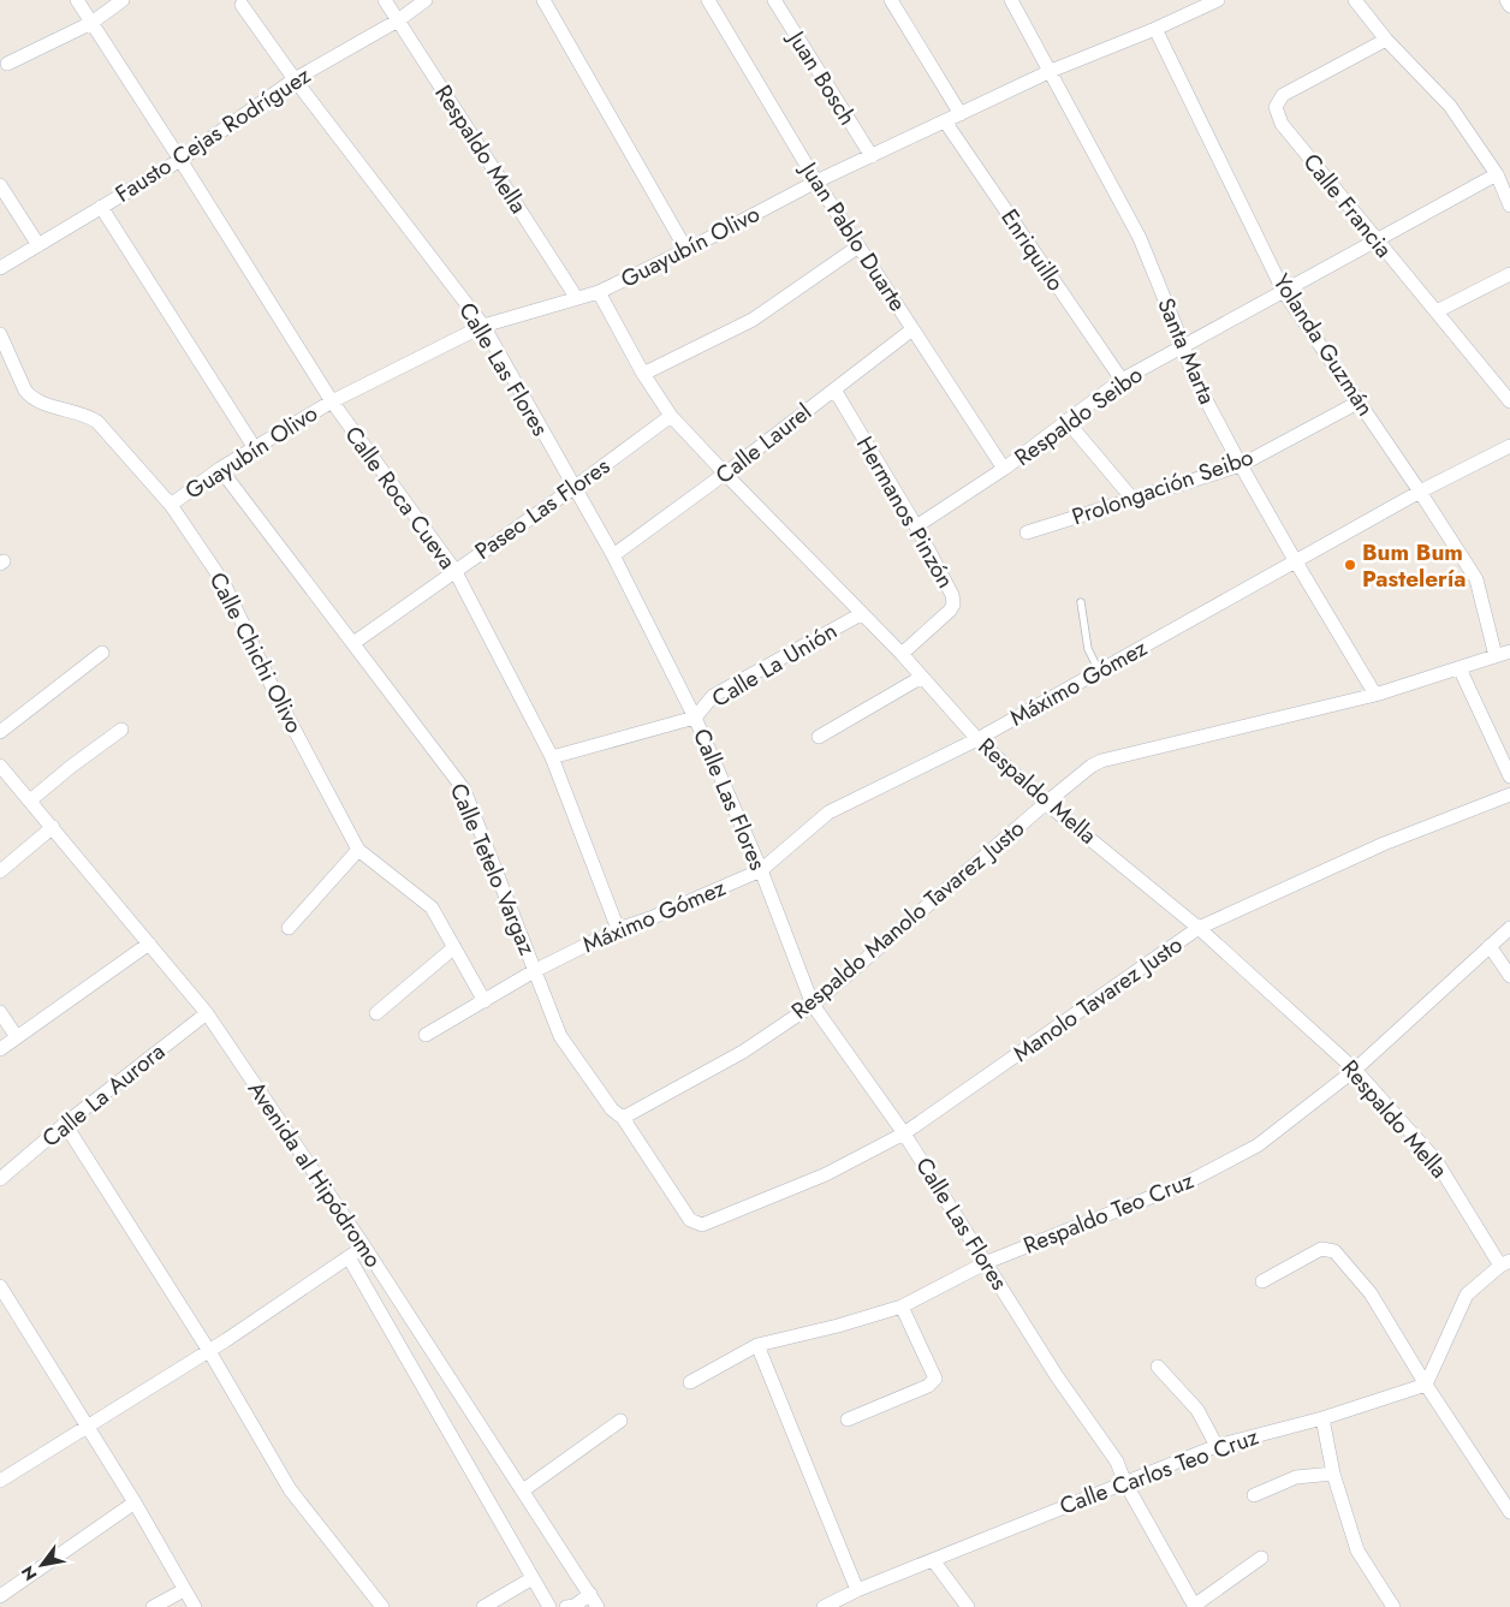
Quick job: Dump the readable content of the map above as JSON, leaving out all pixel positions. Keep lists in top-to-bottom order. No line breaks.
{"streets":{"street":["Juan Bosch","Fausto Cejas Rodríguez","Respaldo Mella","Calle Francia","Juan Pablo Duarte","Guayubín Olivo","Enriquillo","Yolanda Guzmán","Santa Marta","Calle Las Flores","Respaldo Seibo","Calle Laurel","Prolongación Seibo","Calle Roca Cueva","Paseo Las Flores","Hermanos Pinzón","Calle Chichi Olivo","Calle La Unión","Máximo Gómez","Calle Tetelo Vargaz","Respaldo Manolo Tavarez Justo","Manolo Tavarez Justo","Calle La Aurora","Avenida al Hipódromo","Respaldo Teo Cruz","Calle Carlos Teo Cruz"]},"crossings":[["Juan Bosch","Guayubín Olivo"],["Fausto Cejas Rodríguez","Respaldo Mella"],["Fausto Cejas Rodríguez","Calle Las Flores"],["Fausto Cejas Rodríguez","Calle Roca Cueva"],["Respaldo Mella","Guayubín Olivo"],["Respaldo Mella","Calle Laurel"],["Respaldo Mella","Paseo Las Flores"],["Respaldo Mella","Hermanos Pinzón"],["Respaldo Mella","Calle La Unión"],["Respaldo Mella","Máximo Gómez"],["Respaldo Mella","Respaldo Manolo Tavarez Justo"],["Respaldo Mella","Manolo Tavarez Justo"],["Respaldo Mella","Respaldo Teo Cruz"],["Calle Francia","Respaldo Seibo"],["Juan Pablo Duarte","Guayubín Olivo"],["Juan Pablo Duarte","Respaldo Seibo"],["Juan Pablo Duarte","Calle Laurel"],["Guayubín Olivo","Enriquillo"],["Guayubín Olivo","Yolanda Guzmán"],["Guayubín Olivo","Santa Marta"],["Guayubín Olivo","Calle Las Flores"],["Guayubín Olivo","Calle Roca Cueva"],["Guayubín Olivo","Calle Chichi Olivo"],["Guayubín Olivo","Calle Tetelo Vargaz"],["Enriquillo","Respaldo Seibo"],["Yolanda Guzmán","Respaldo Seibo"],["Yolanda Guzmán","Prolongación Seibo"],["Yolanda Guzmán","Máximo Gómez"],["Yolanda Guzmán","Respaldo Manolo Tavarez Justo"],["Santa Marta","Respaldo Seibo"],["Santa Marta","Prolongación Seibo"],["Santa Marta","Máximo Gómez"],["Santa Marta","Respaldo Manolo Tavarez Justo"],["Calle Las Flores","Calle Laurel"],["Calle Las Flores","Paseo Las Flores"],["Calle Las Flores","Calle La Unión"],["Calle Las Flores","Máximo Gómez"],["Calle Las Flores","Respaldo Manolo Tavarez Justo"],["Calle Las Flores","Manolo Tavarez Justo"],["Calle Las Flores","Respaldo Teo Cruz"],["Calle Las Flores","Calle Carlos Teo Cruz"],["Respaldo Seibo","Hermanos Pinzón"],["Calle Laurel","Hermanos Pinzón"],["Calle Roca Cueva","Paseo Las Flores"],["Calle Roca Cueva","Calle La Unión"],["Calle Roca Cueva","Máximo Gómez"],["Paseo Las Flores","Calle Tetelo Vargaz"],["Calle Chichi Olivo","Máximo Gómez"],["Máximo Gómez","Calle Tetelo Vargaz"],["Calle Tetelo Vargaz","Respaldo Manolo Tavarez Justo"],["Calle Tetelo Vargaz","Manolo Tavarez Justo"],["Calle La Aurora","Avenida al Hipódromo"]],"places":["Bum Bum Pastelería"],"north":"bottom left"}
